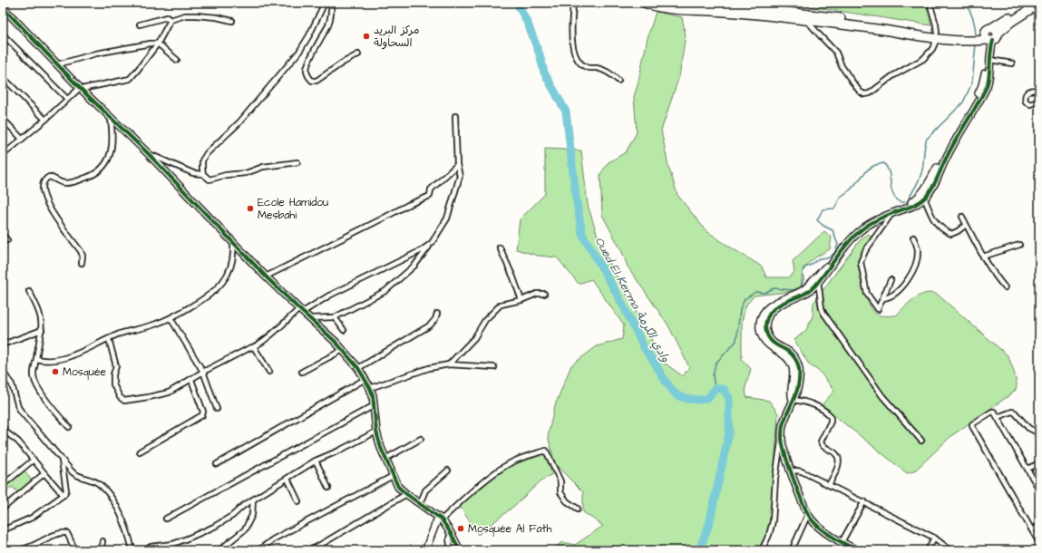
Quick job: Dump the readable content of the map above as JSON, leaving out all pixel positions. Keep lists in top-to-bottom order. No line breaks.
{"water":["Oued El Kerma وادي الكرمة"],"places":["مركز البريد السحاولة","Ecole Hamidou Mesbahi","Mosquée","Mosquée Al Fath"]}
